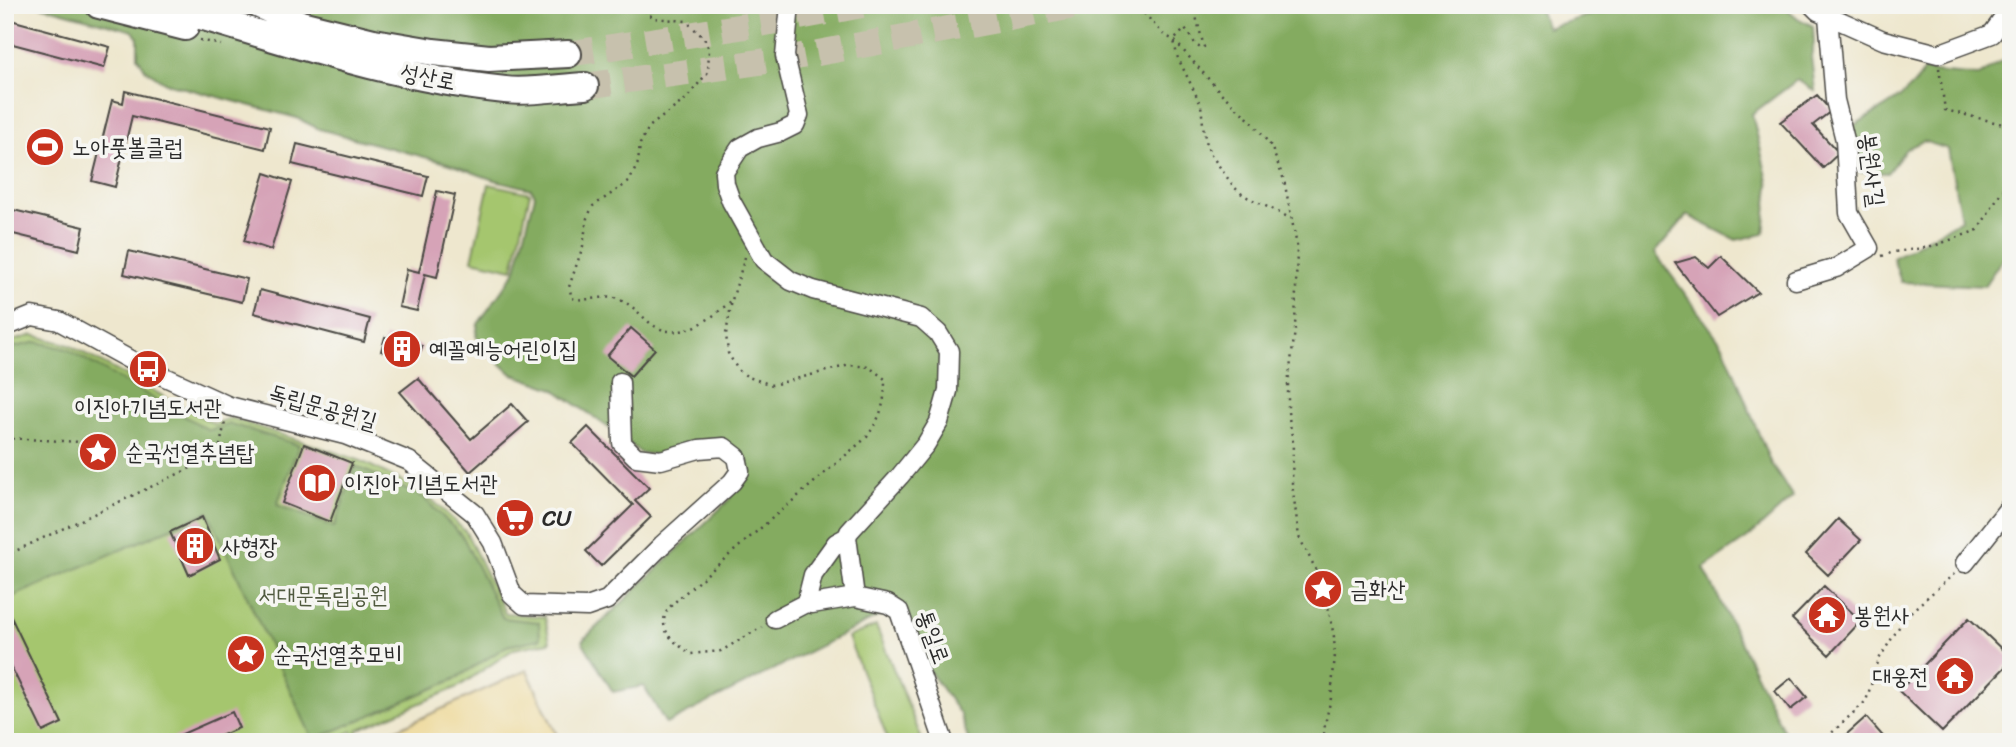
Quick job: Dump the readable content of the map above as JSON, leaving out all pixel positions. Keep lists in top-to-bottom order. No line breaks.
{"streets":{"main road":["성산로"],"street":["봉원사길","독립문공원길","통일로"]},"parks":["서대문독립공원"],"places":{"sports":["노아풋볼클럽"],"building":["예꼴예능어린이집","사형장"],"bus stop":["이진아기념도서관"],"place":["순국선열추념탑","금화산","순국선열추모비"],"library":["이진아 기념도서관"],"supermarket":["CU"],"temple":["봉원사","대웅전"]}}
